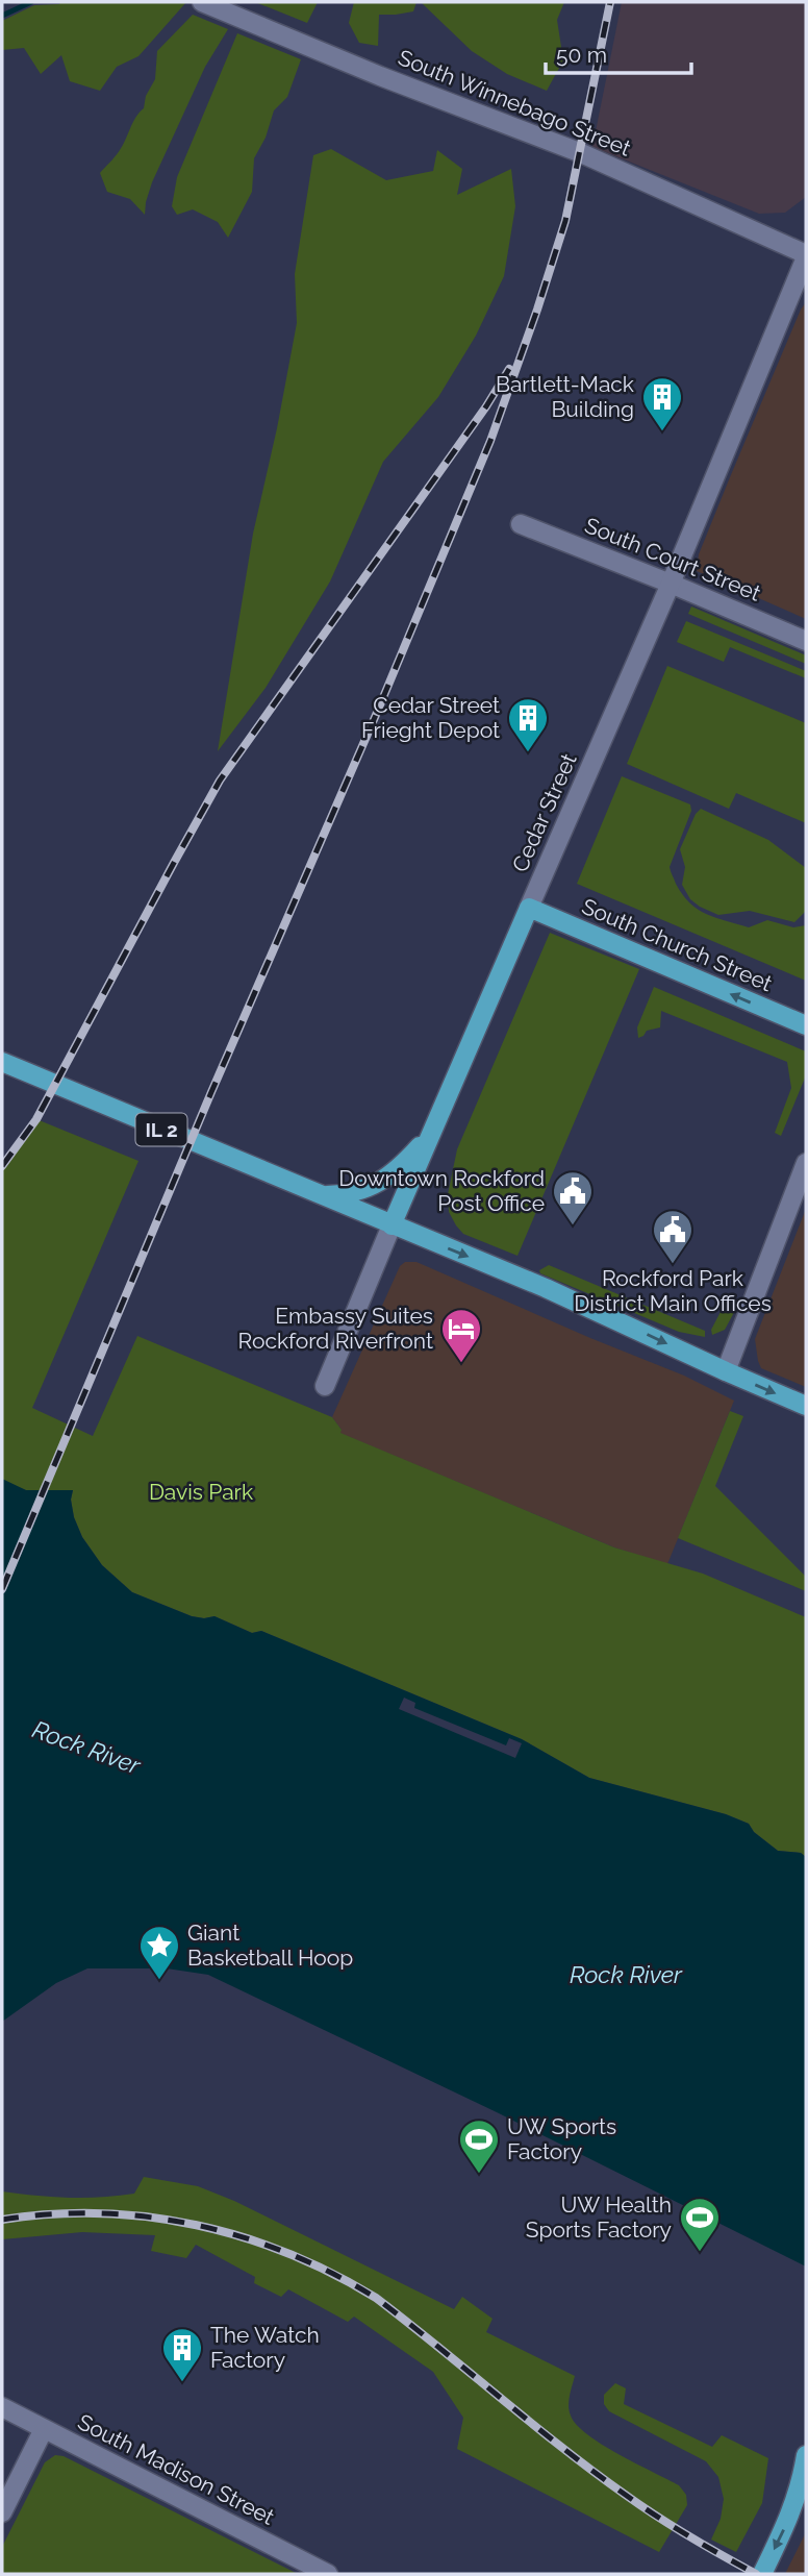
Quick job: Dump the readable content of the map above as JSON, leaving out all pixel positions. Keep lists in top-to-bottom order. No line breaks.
{"streets":{"main road":["Cedar Street","South Church Street","IL 2"],"street":["South Winnebago Street","South Court Street","South Madison Street"]},"crossings":[["South Winnebago Street","Cedar Street"],["South Court Street","Cedar Street"],["Cedar Street","South Church Street"],["Cedar Street","IL 2"]],"one_way":["South Church Street"],"water":["Rock River"],"parks":["Davis Park"],"places":{"building":["Bartlett-Mack Building","Cedar Street Frieght Depot","The Watch Factory"],"public building":["Downtown Rockford Post Office","Rockford Park District Main Offices"],"hotel":["Embassy Suites Rockford Riverfront"],"place":["Giant Basketball Hoop"],"sports":["UW Sports Factory","UW Health Sports Factory"]},"scale_bar":"50 m"}
